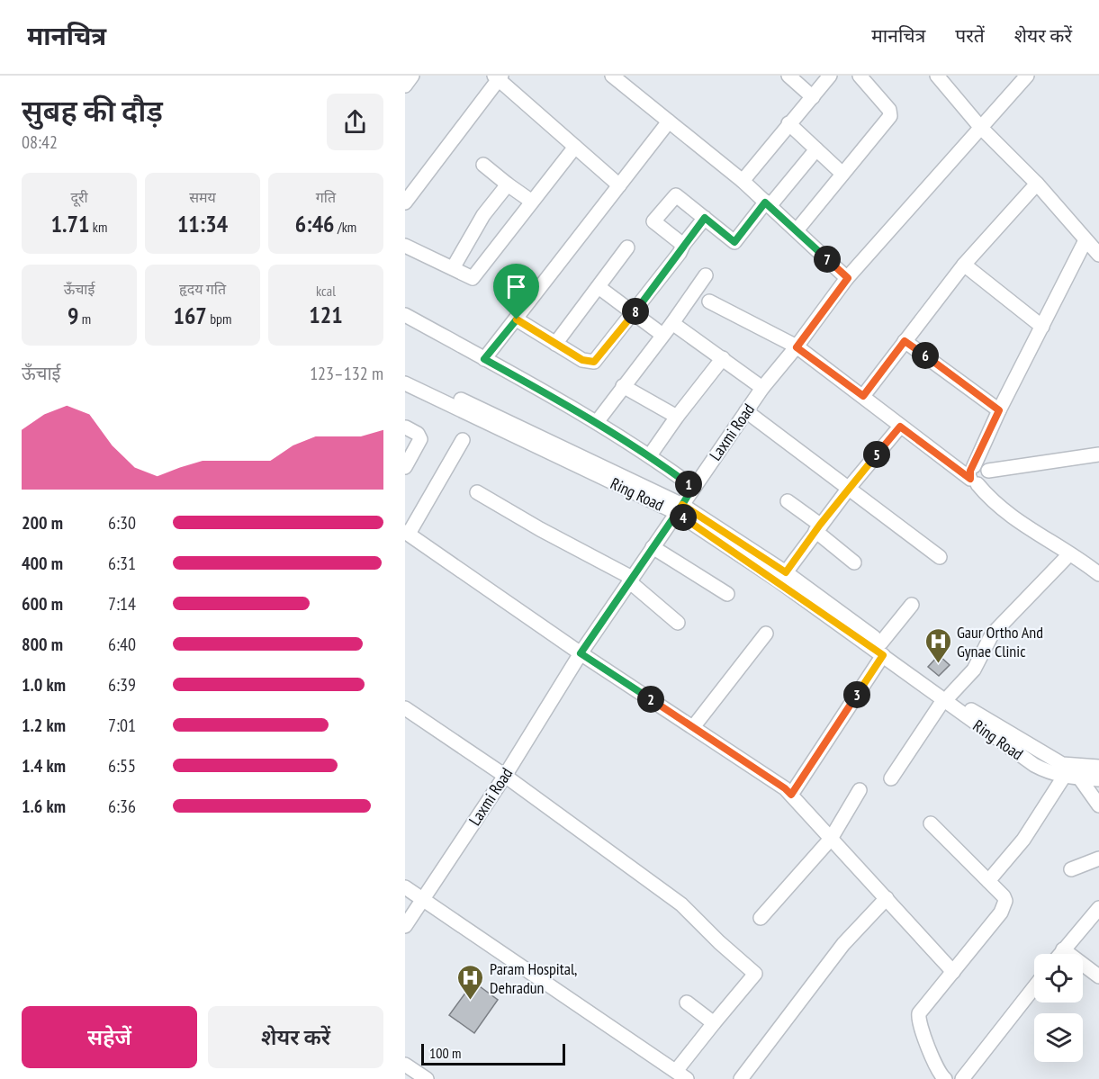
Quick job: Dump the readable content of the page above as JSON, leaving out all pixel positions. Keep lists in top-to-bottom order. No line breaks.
{"streets":{"street":["Laxmi Road","Ring Road"]},"crossings":[["Laxmi Road","Ring Road"]],"places":{"hospital":["Gaur Ortho And Gynae Clinic","Param Hospital, Dehradun"]},"scale_bar":"100 m","page":{"header":"मानचित्र","nav":["मानचित्र","परतें","शेयर करें"],"heading":["सुबह की दौड़","08:42"],"stats":[["दूरी","1.71 km"],["समय","11:34"],["गति","6:46 /km"],["ऊँचाई","9 m"],["हृदय गति","167 bpm"],["kcal","121"]],"pins":["7","8","6","5","1","4","3","2"],"chart":["ऊँचाई","123–132 m"],"list":[{"name":"200 m","note":"6:30"},{"name":"400 m","note":"6:31"},{"name":"600 m","note":"7:14"},{"name":"800 m","note":"6:40"},{"name":"1.0 km","note":"6:39"},{"name":"1.2 km","note":"7:01"},{"name":"1.4 km","note":"6:55"},{"name":"1.6 km","note":"6:36"}],"buttons":["सहेजें","शेयर करें"],"scale":"100 m"}}
